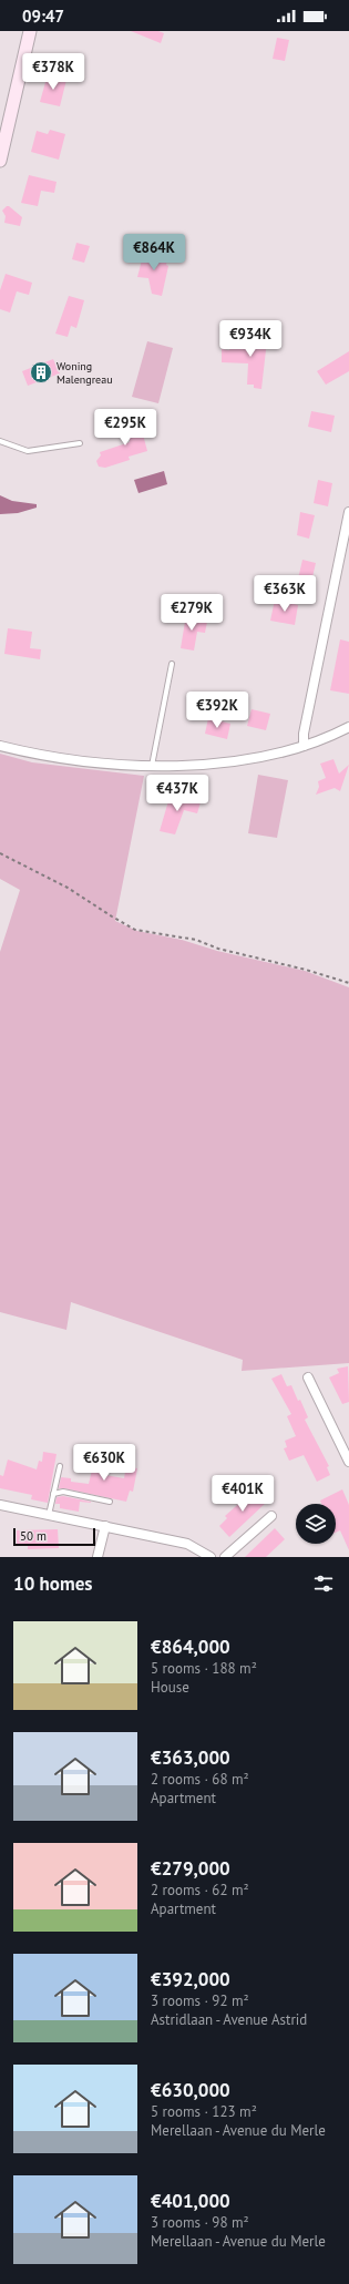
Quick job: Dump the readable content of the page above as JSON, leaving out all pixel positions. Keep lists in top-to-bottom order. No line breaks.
{"places":{"building":["Woning Malengreau"]},"scale_bar":"50 m","page":{"status":"09:47","price":["€378K","€864K","€934K","€295K","€363K","€279K","€392K","€437K","€630K","€401K"],"scale":"50 m","heading":"10 homes","list":[{"name":"€864,000","note":"5 rooms · 188 m² · House"},{"name":"€363,000","note":"2 rooms · 68 m² · Apartment"},{"name":"€279,000","note":"2 rooms · 62 m² · Apartment"},{"name":"€392,000","note":"3 rooms · 92 m² · Astridlaan - Avenue Astrid"},{"name":"€630,000","note":"5 rooms · 123 m² · Merellaan - Avenue du Merle"},{"name":"€401,000","note":"3 rooms · 98 m² · Merellaan - Avenue du Merle"}]}}
